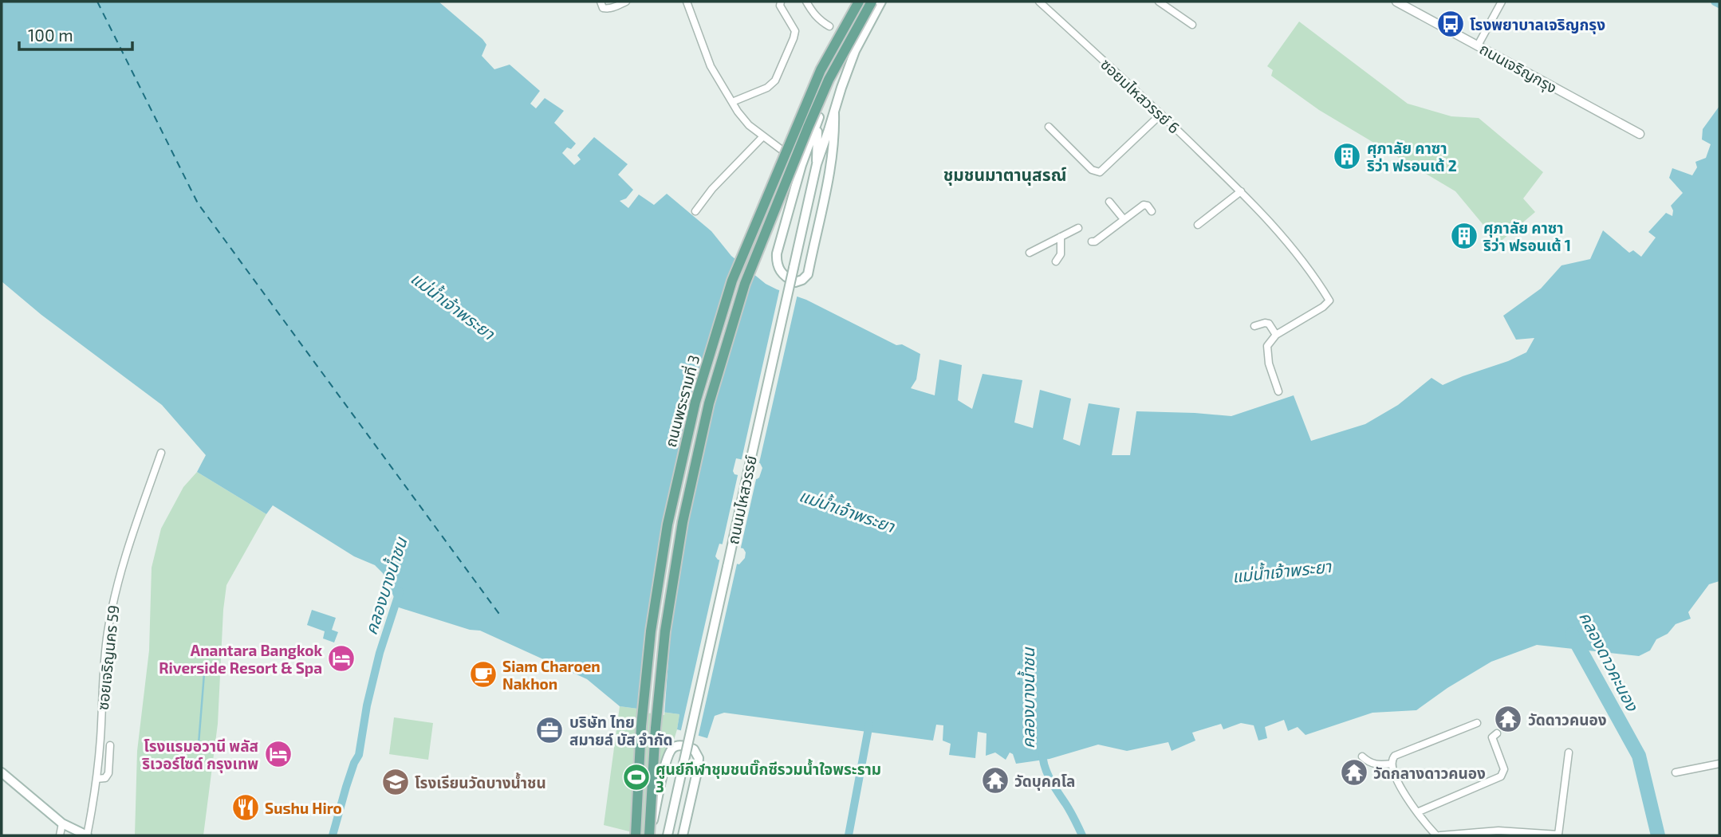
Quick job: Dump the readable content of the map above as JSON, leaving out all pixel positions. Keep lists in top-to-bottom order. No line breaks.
{"streets":{"main road":["ถนนพระรามที่ 3","ถนนมไหสวรรย์"],"street":["ถนนเจริญกรุง","ซอยมไหสวรรย์ 6","ซอยเจริญนคร 59"]},"districts":["ชุมชนมาตานุสรณ์"],"water":["แม่น้ำเจ้าพระยา","คลองบางน้ำชน","คลองดาวคะนอง"],"places":{"bus stop":["โรงพยาบาลเจริญกรุง"],"building":["ศุภาลัย คาซา ริว่า ฟรอนเต้ 2","ศุภาลัย คาซา ริว่า ฟรอนเต้ 1"],"hotel":["Anantara Bangkok Riverside Resort & Spa","โรงแรมอวานี พลัส ริเวอร์ไซด์ กรุงเทพ"],"cafe":["Siam Charoen Nakhon"],"temple":["วัดดาวคนอง","วัดกลางดาวคนอง","วัดบุคคโล"],"office":["บริษัท ไทย สมายล์ บัส จำกัด"],"sports":["ศูนย์กีฬาชุมชนบิ๊กซีรวมน้ำใจพระราม 3"],"school or university":["โรงเรียนวัดบางน้ำชน"],"restaurant":["Sushu Hiro"]},"scale_bar":"100 m"}
